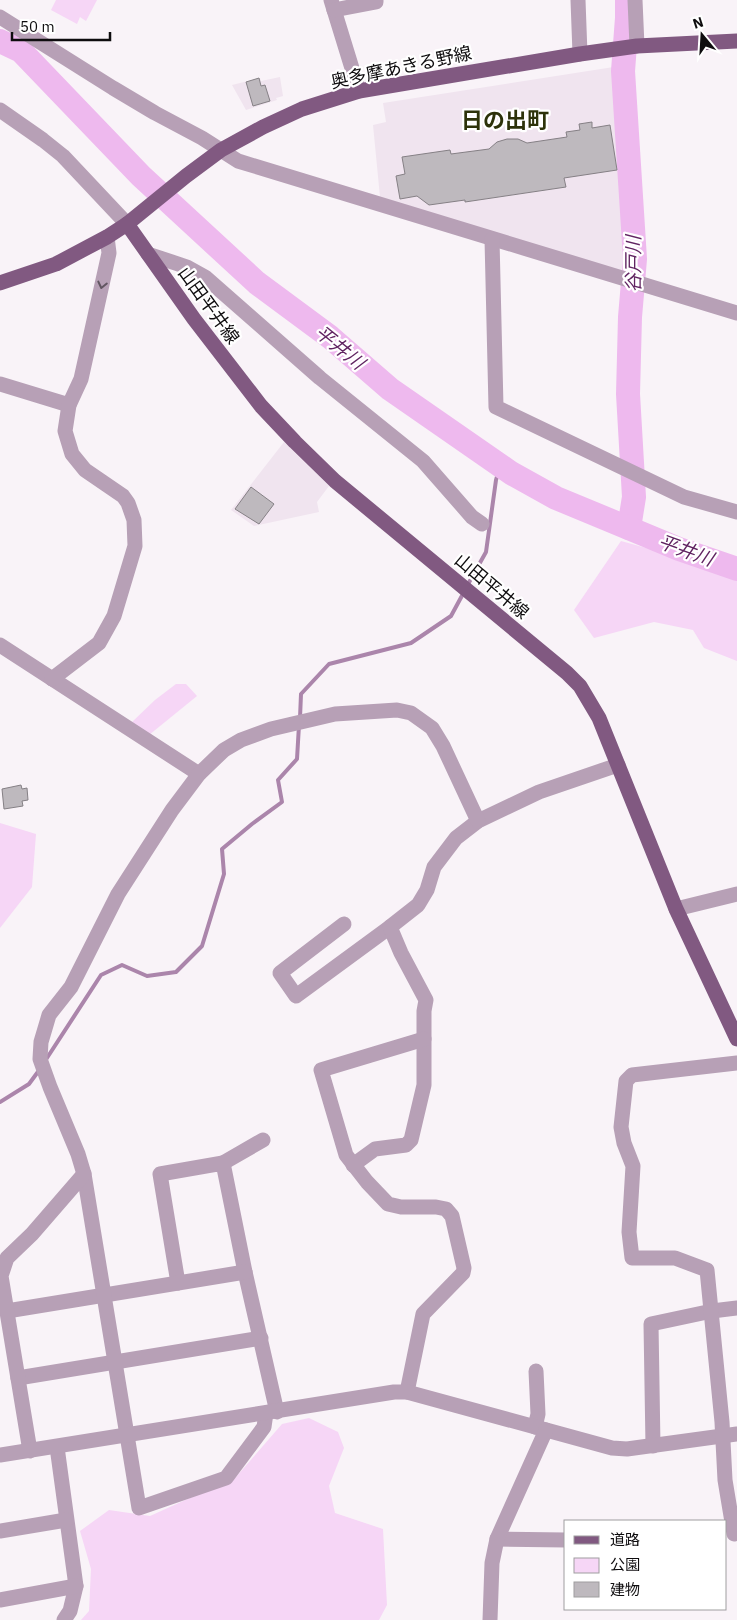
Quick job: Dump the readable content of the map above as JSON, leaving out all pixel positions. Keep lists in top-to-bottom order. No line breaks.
{"streets":{"main road":["奥多摩あきる野線","山田平井線"]},"crossings":[["奥多摩あきる野線","山田平井線"]],"districts":["日の出町"],"water":["谷戸川","平井川"],"legend":["道路","公園","建物"],"scale_bar":"50 m","north":"top"}
